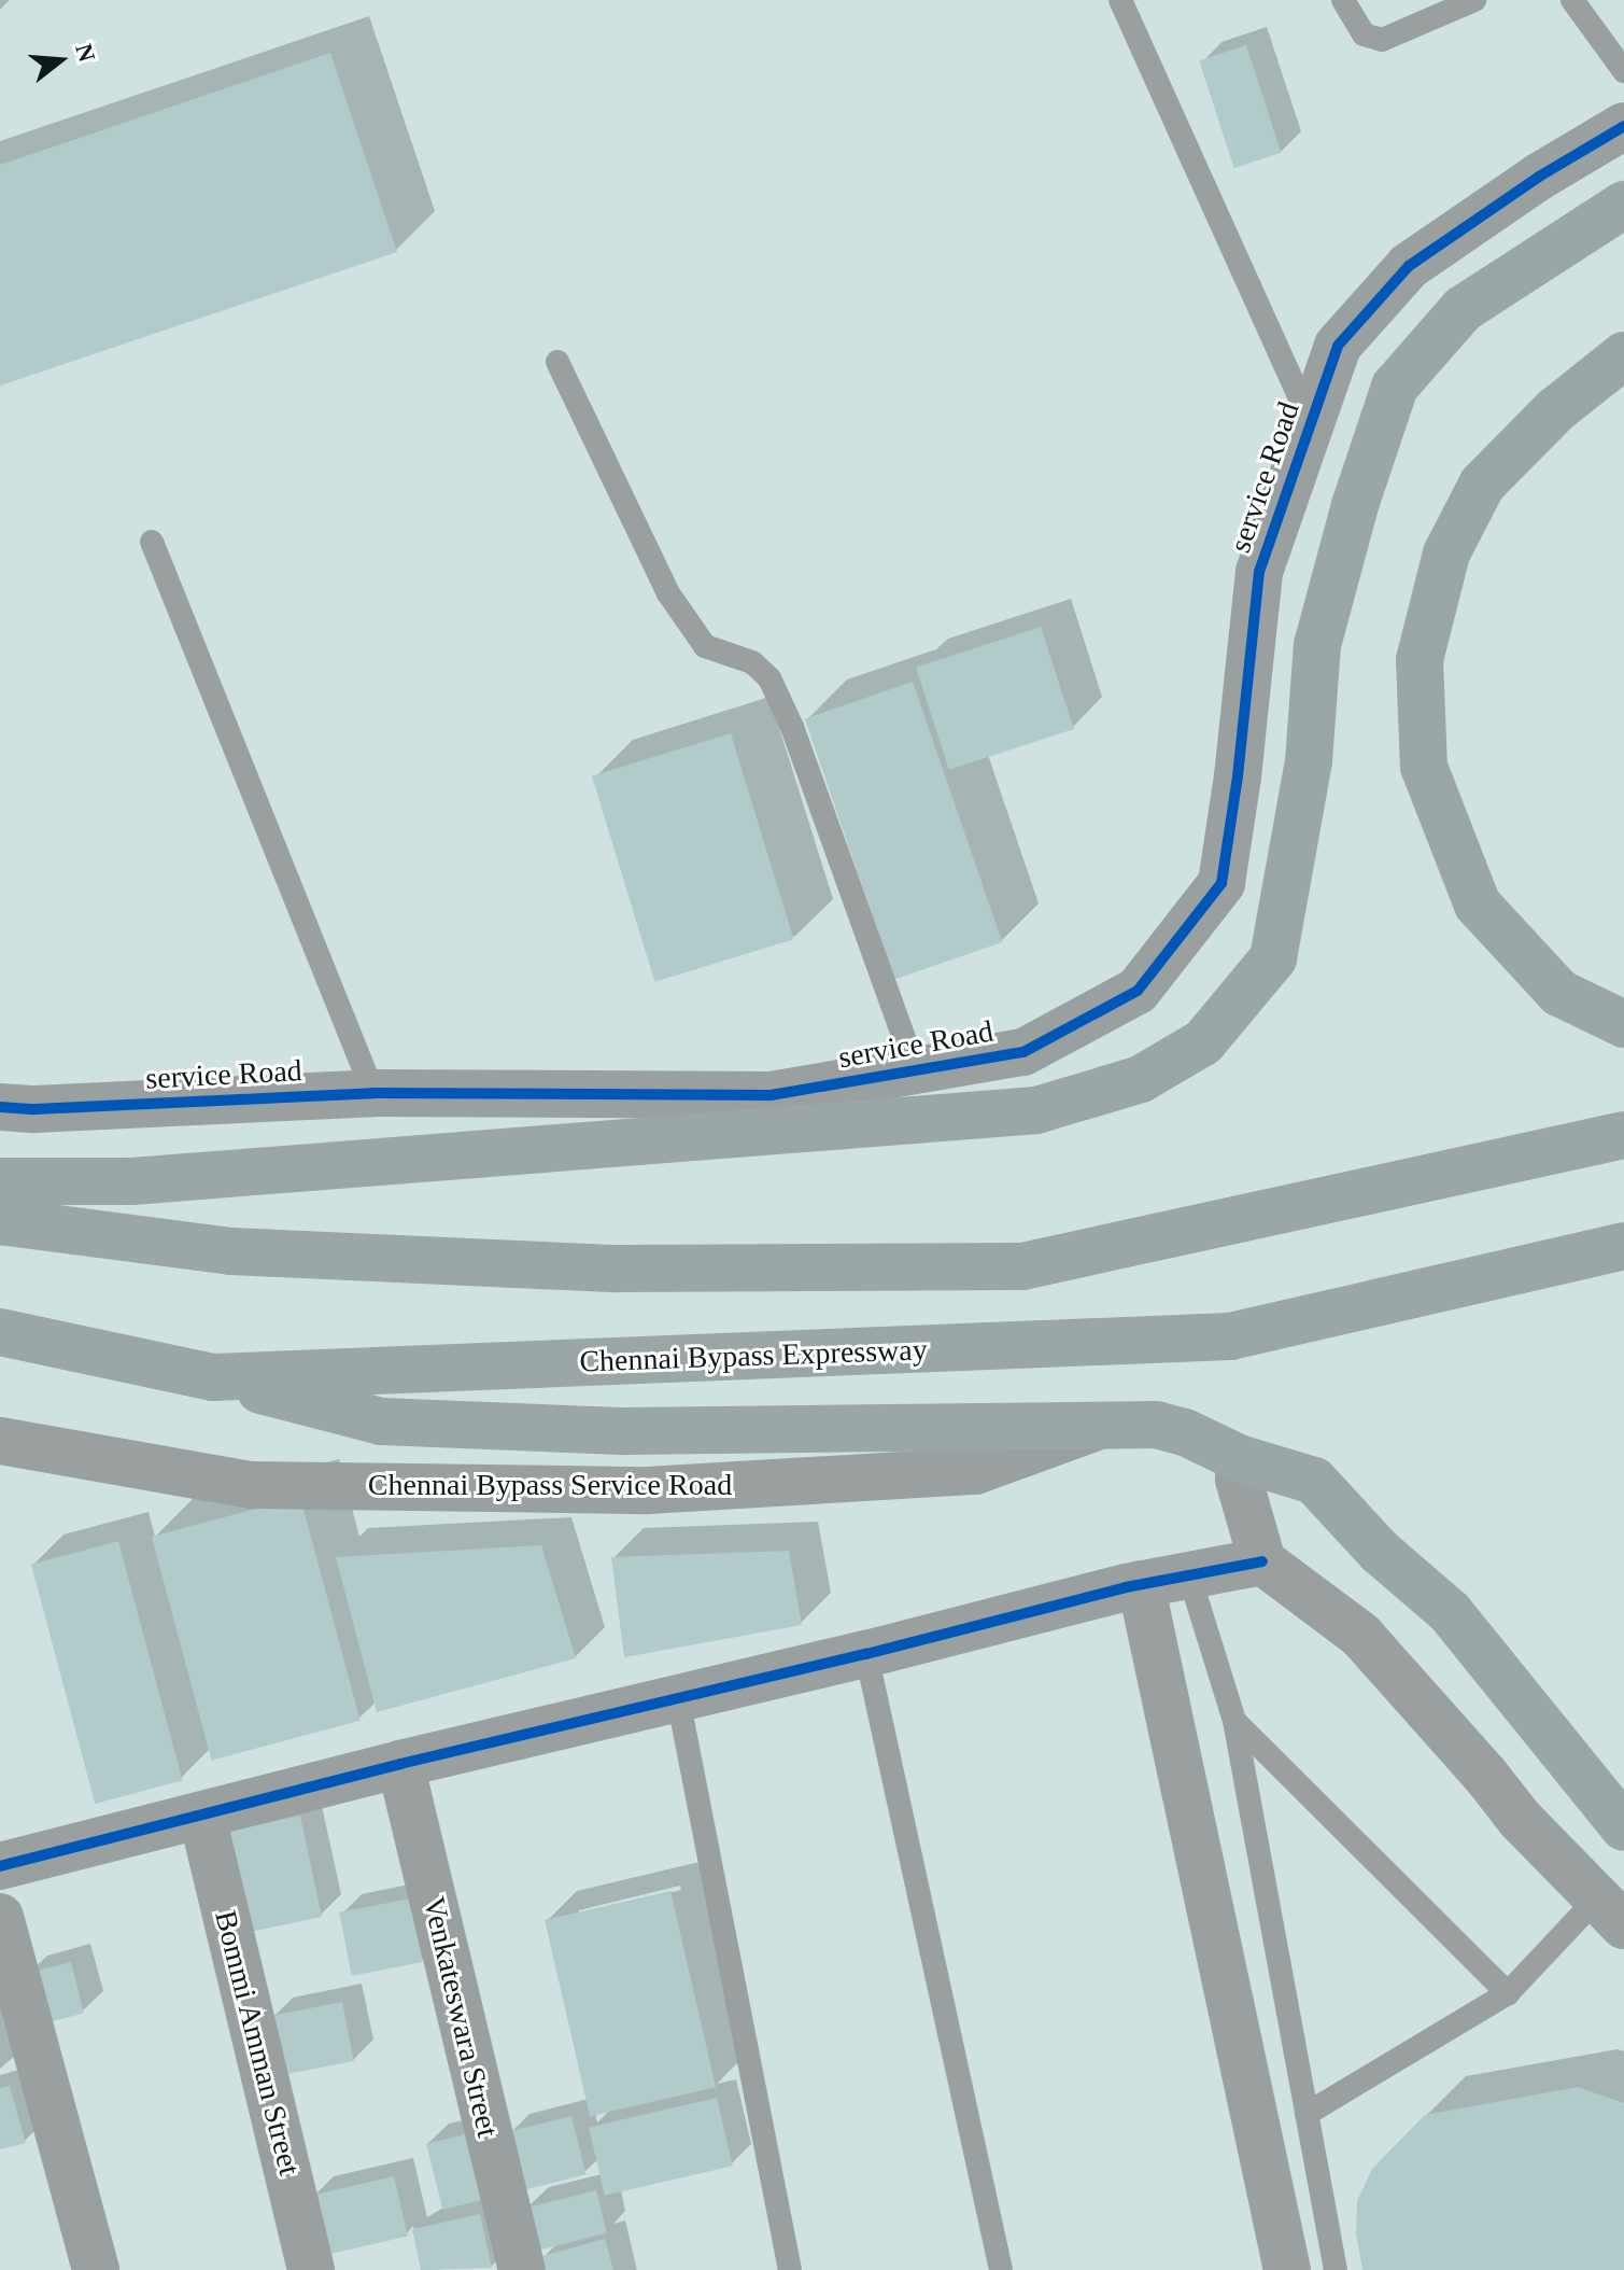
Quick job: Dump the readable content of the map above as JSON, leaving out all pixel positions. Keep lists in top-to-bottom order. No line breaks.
{"streets":{"highway":["Chennai Bypass Expressway"],"street":["service Road","Chennai Bypass Service Road","Venkateswara Street","Bommi Amman Street"]},"north":"right"}
